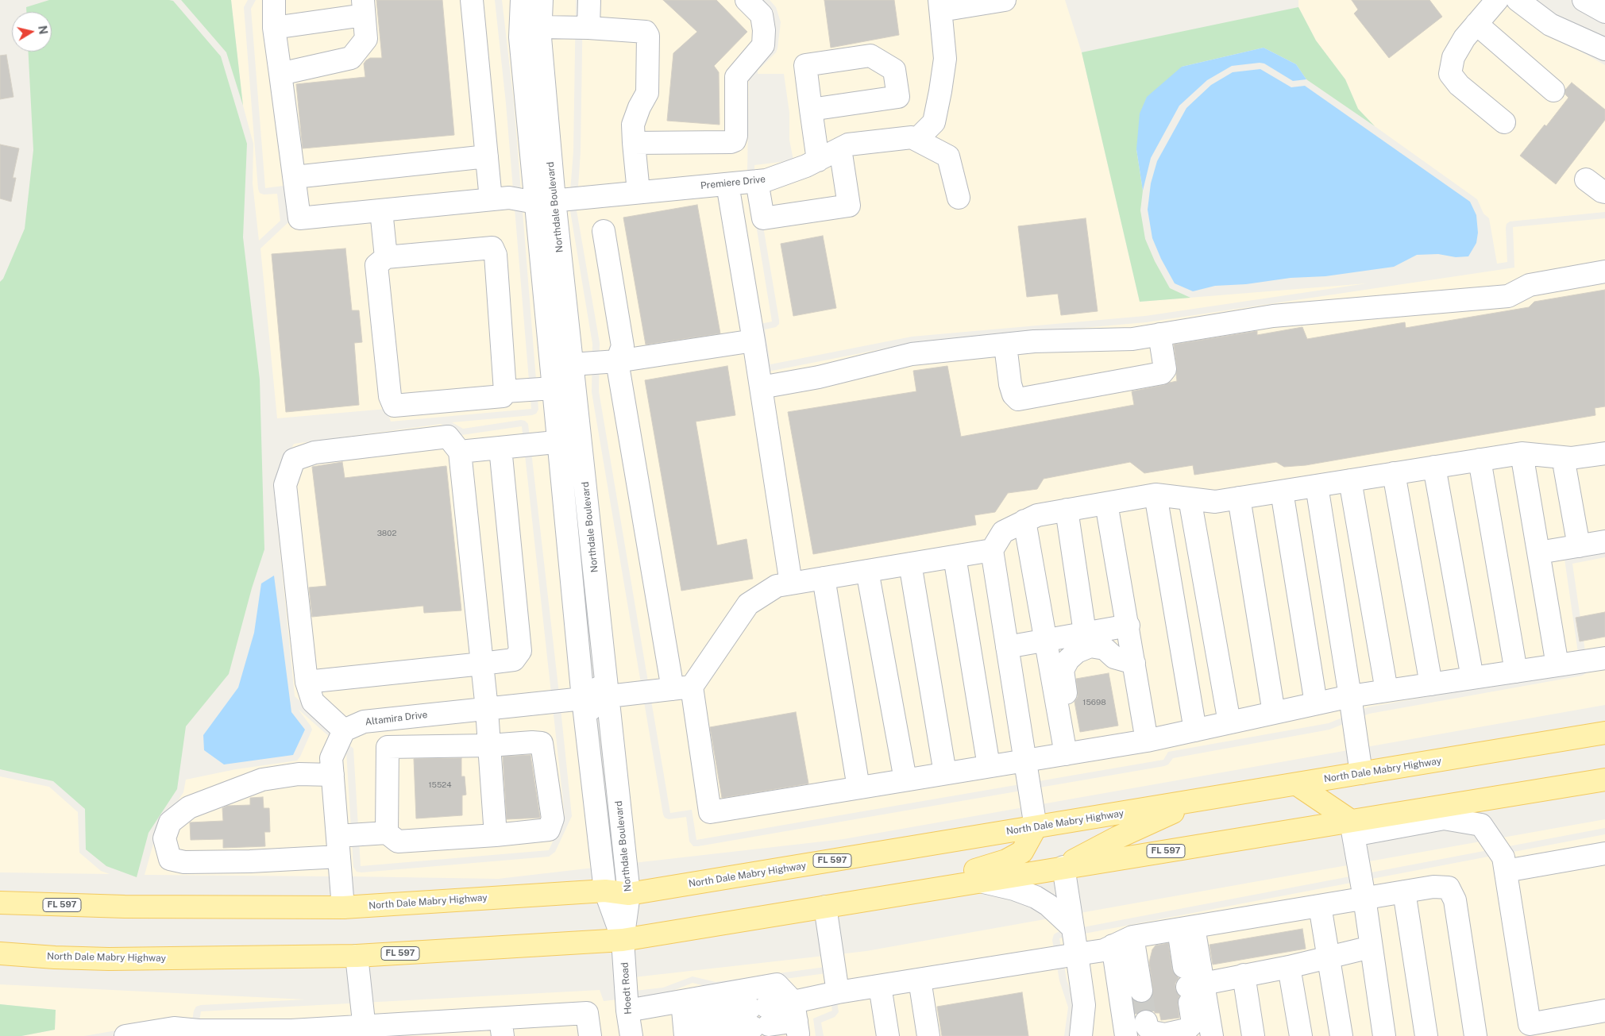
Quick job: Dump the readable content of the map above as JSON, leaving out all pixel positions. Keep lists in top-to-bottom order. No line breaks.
{"streets":{"main road":["North Dale Mabry Highway","FL 597"],"street":["Premiere Drive","Northdale Boulevard","Altamira Drive","Hoedt Road"]},"crossings":[["Premiere Drive","Northdale Boulevard"],["Northdale Boulevard","Altamira Drive"],["Northdale Boulevard","North Dale Mabry Highway"],["Northdale Boulevard","Hoedt Road"],["North Dale Mabry Highway","Hoedt Road"]],"house_numbers":["3802","15698","15524"],"north":"right"}
